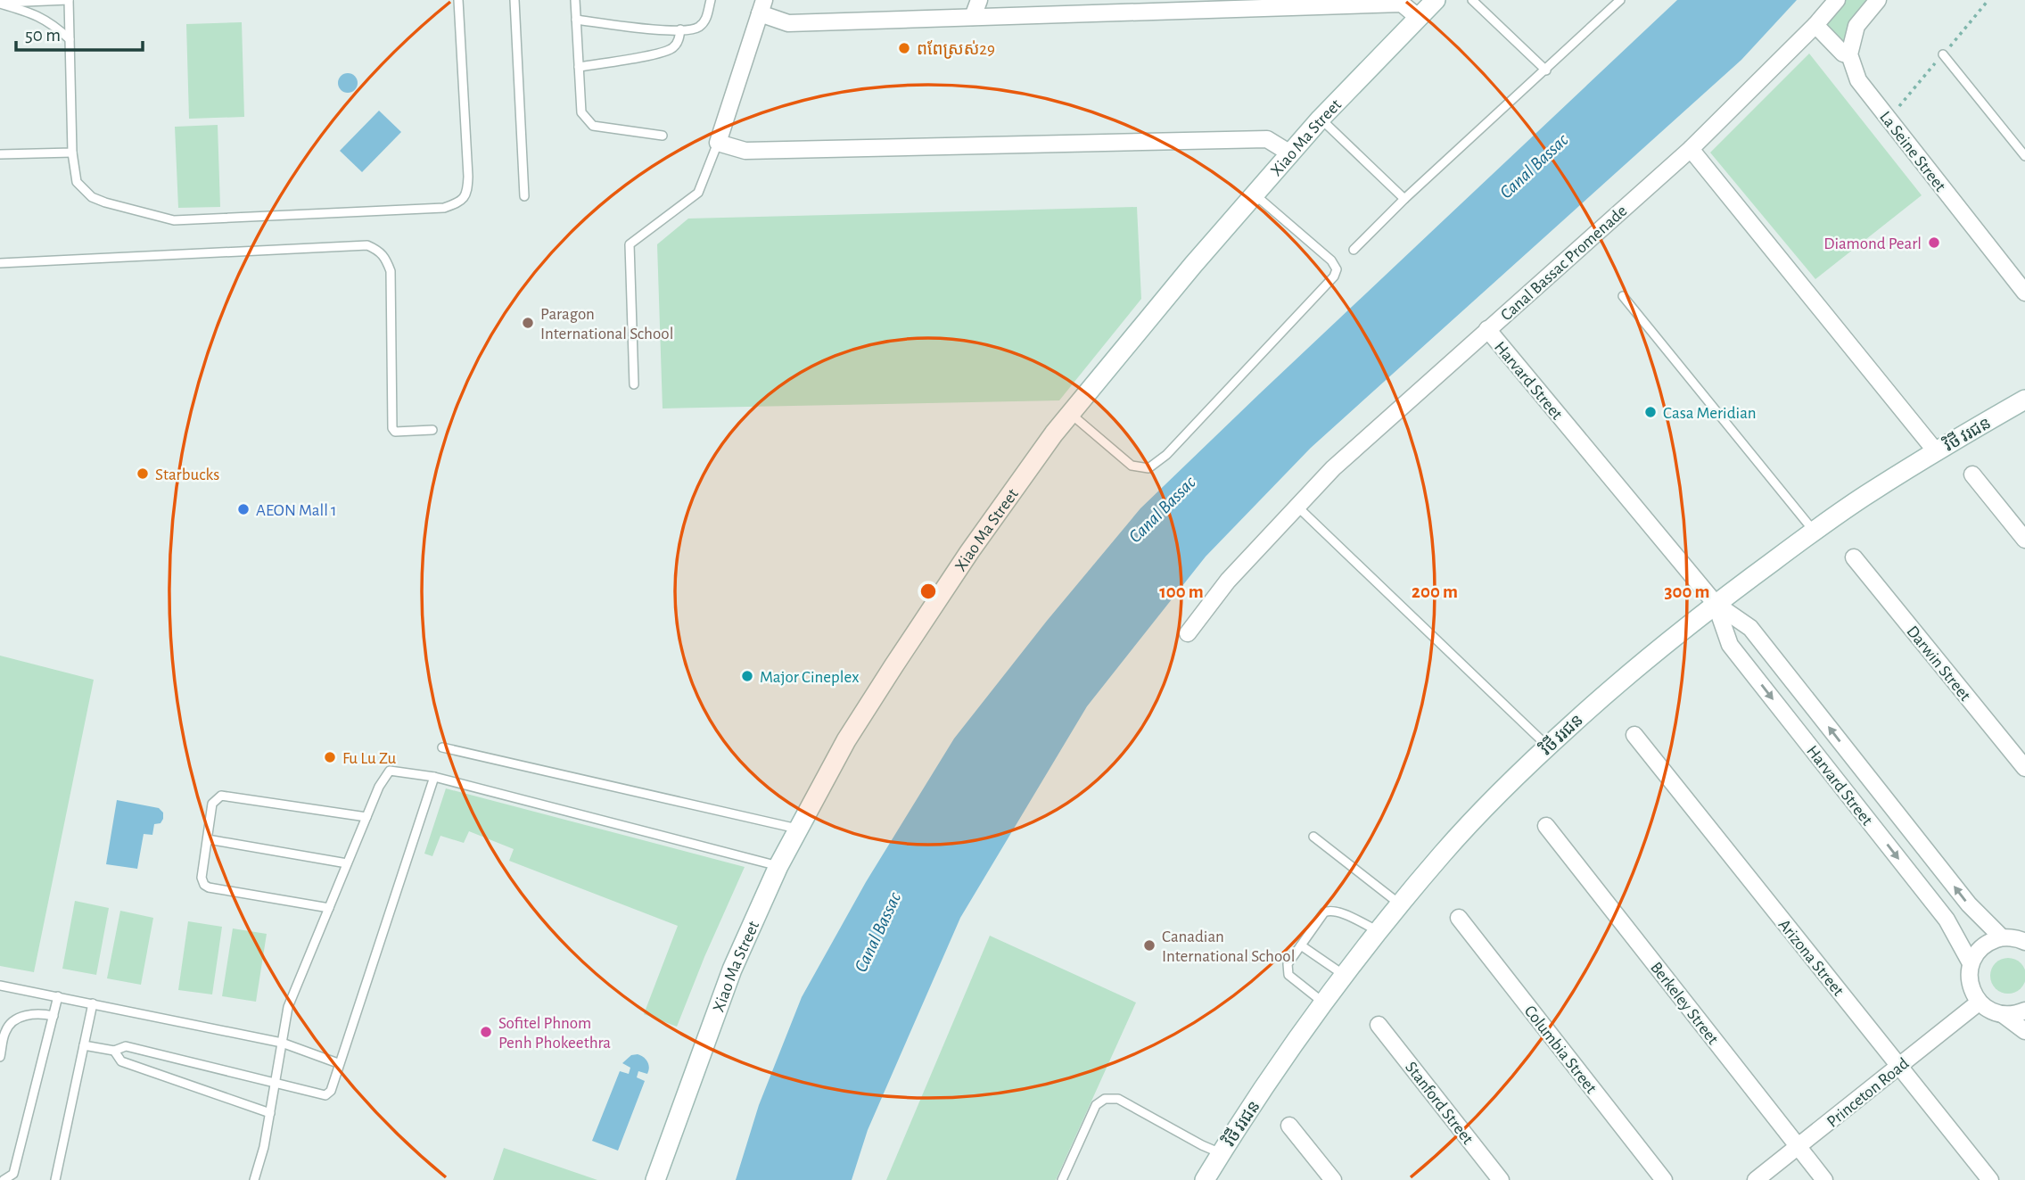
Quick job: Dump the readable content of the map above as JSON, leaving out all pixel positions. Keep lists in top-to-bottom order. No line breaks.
{"streets":{"street":["Xiao Ma Street","La Seine Street","Canal Bassac Promenade","Harvard Street","វិថី វរជន","Darwin Street","Arizona Street","Berkeley Street","Columbia Street","Princeton Road","Stanford Street"]},"crossings":[["Canal Bassac Promenade","Harvard Street"],["Harvard Street","វិថី វរជន"],["Arizona Street","Princeton Road"],["Berkeley Street","Princeton Road"]],"water":["Canal Bassac"],"places":["ពពែស្រស់29","Diamond Pearl","Paragon International School","Casa Meridian","Starbucks","AEON Mall 1","Major Cineplex","Fu Lu Zu","Canadian International School","Sofitel Phnom Penh Phokeethra"],"scale_bar":"50 m","rings":["100 m","200 m","300 m"]}
